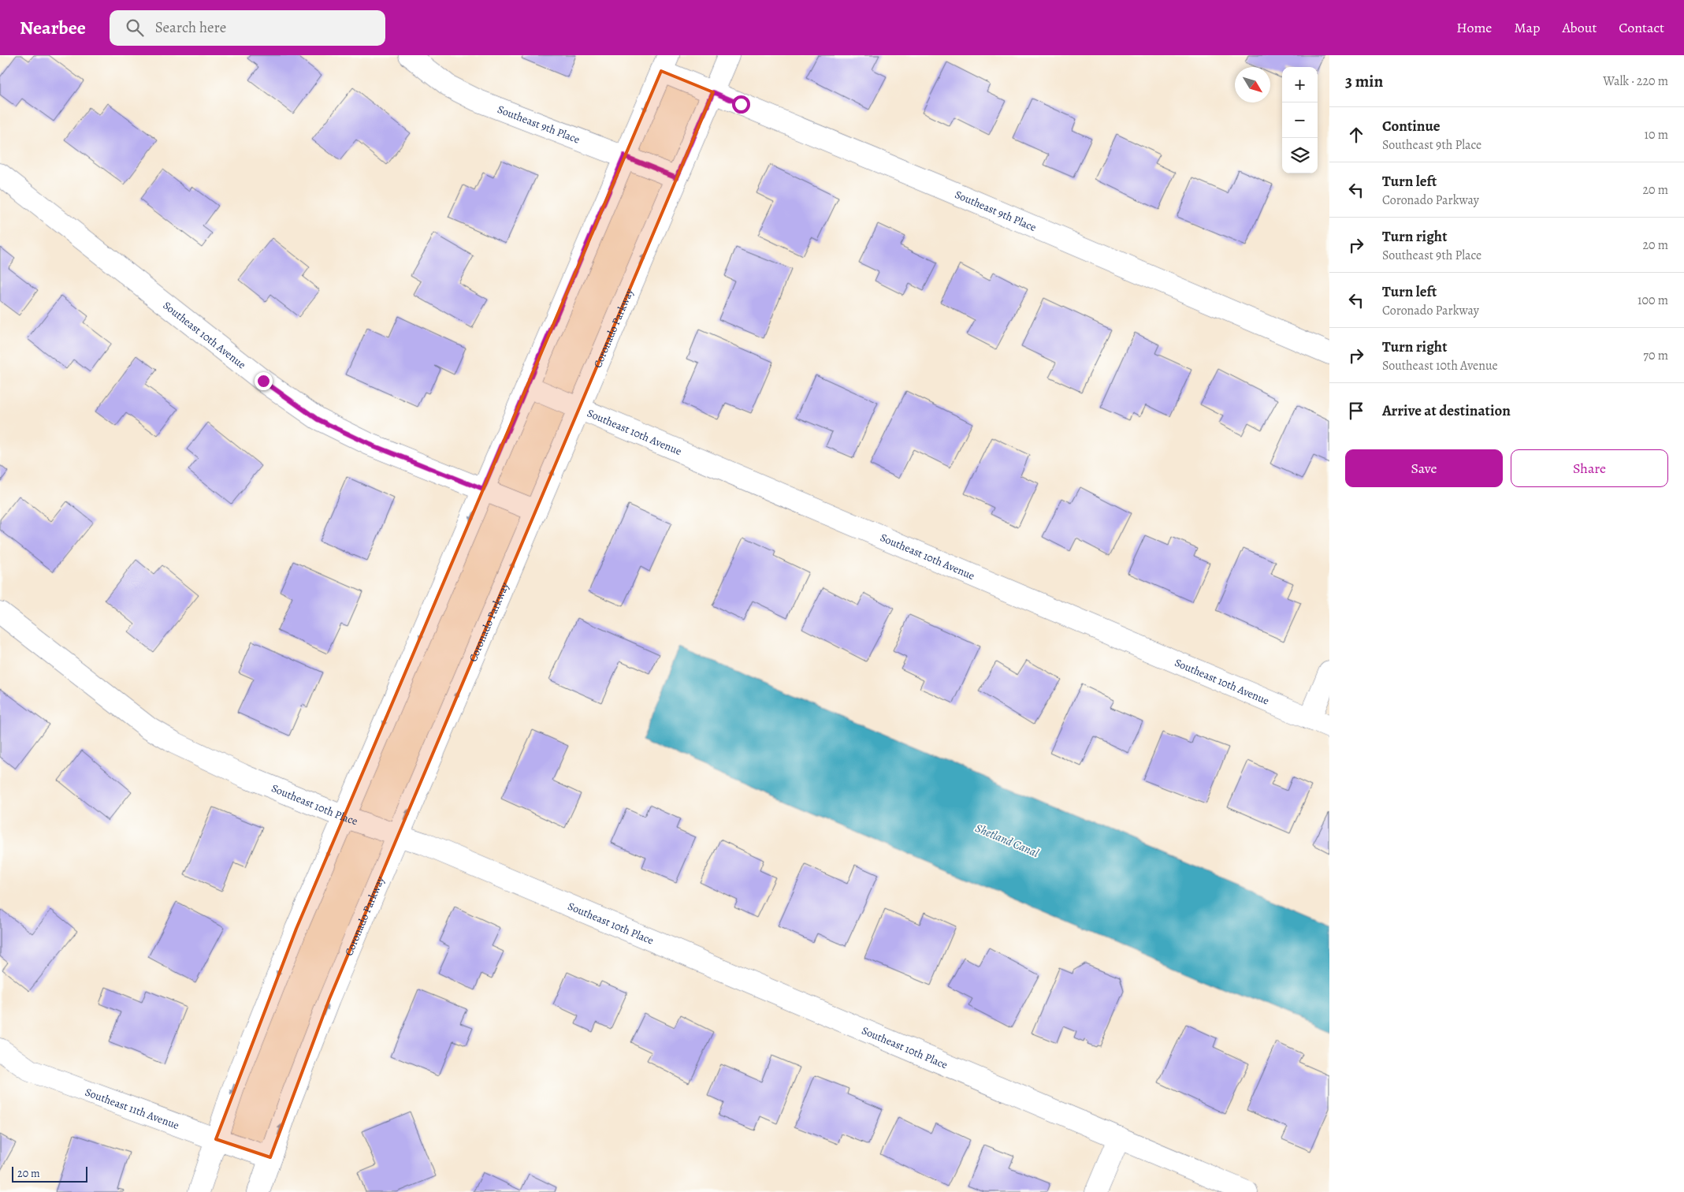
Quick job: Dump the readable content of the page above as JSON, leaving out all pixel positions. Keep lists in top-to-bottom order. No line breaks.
{"streets":{"street":["Southeast 9th Place","Coronado Parkway","Southeast 10th Avenue","Southeast 10th Place","Southeast 11th Avenue"]},"crossings":[["Southeast 9th Place","Coronado Parkway"],["Coronado Parkway","Southeast 10th Avenue"],["Coronado Parkway","Southeast 10th Place"],["Coronado Parkway","Southeast 11th Avenue"]],"water":["Shetland Canal"],"scale_bar":"20 m","north":"bottom right","page":{"header":"Nearbee","search":"Search here","nav":["Home","Map","About","Contact"],"heading":["3 min","Walk · 220 m"],"map_buttons":["+","−"],"list":[["Continue","Southeast 9th Place","10 m"],["Turn left","Coronado Parkway","20 m"],["Turn right","Southeast 9th Place","20 m"],["Turn left","Coronado Parkway","100 m"],["Turn right","Southeast 10th Avenue","70 m"],"Arrive at destination"],"buttons":["Save","Share"],"scale":"20 m"}}
